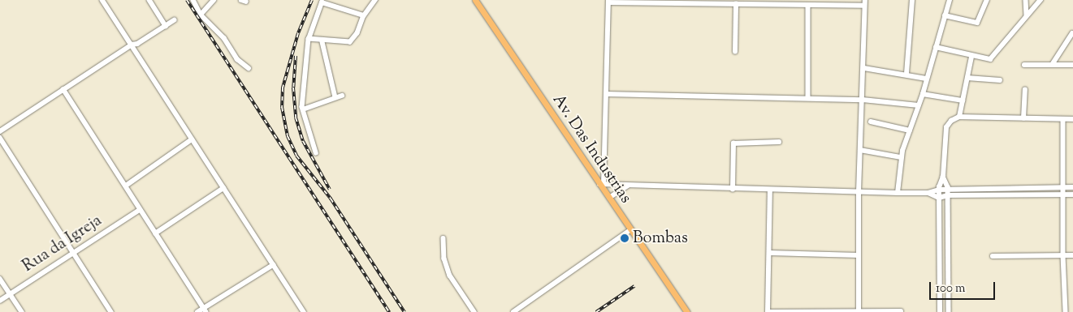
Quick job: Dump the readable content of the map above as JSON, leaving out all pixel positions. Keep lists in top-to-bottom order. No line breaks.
{"streets":{"main road":["Av. Das Industrias"],"street":["Rua da Igreja"]},"places":["Bombas"],"scale_bar":"100 m"}
